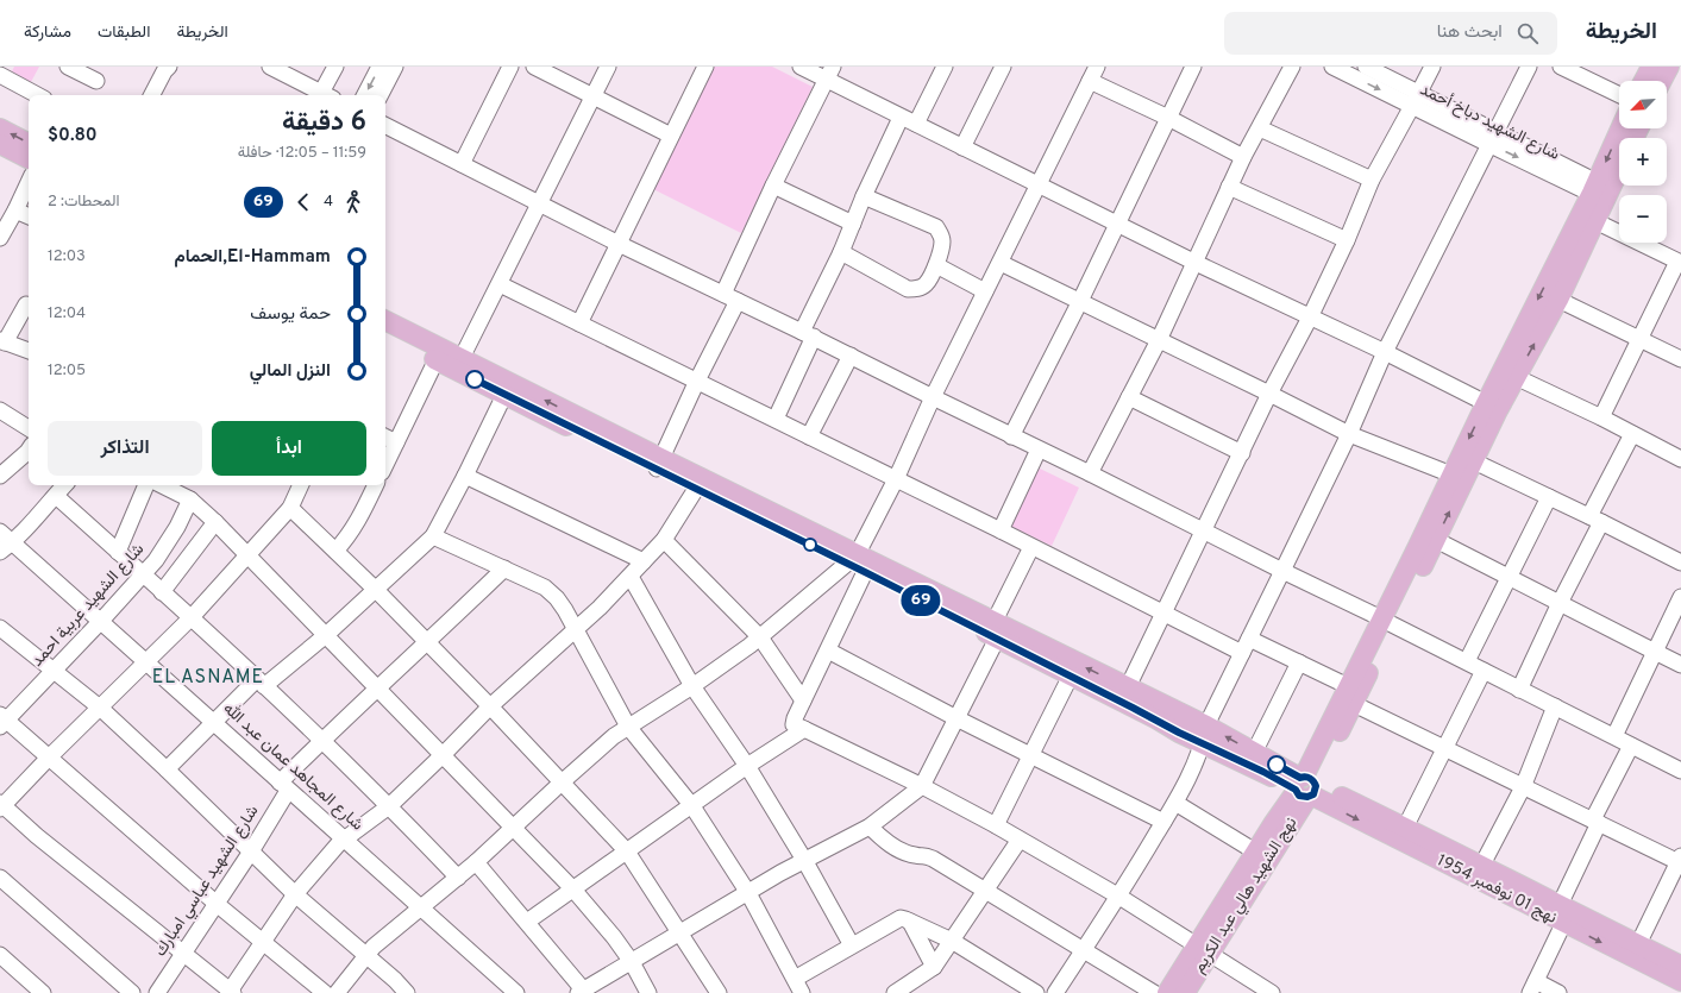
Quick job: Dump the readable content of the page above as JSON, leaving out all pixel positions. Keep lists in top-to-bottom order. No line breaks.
{"streets":{"main road":["نهج 01 نوفمبر 1954","نهج الشهيد هالي عبد الكريم"],"street":["شارع الشهيد دباخ أحمد","شارع الشهيد عربية احمد","شارع المجاهد عمان عبد الله","شارع الشهيد عباسي امبارك"]},"crossings":[["شارع الشهيد عربية احمد","شارع المجاهد عمان عبد الله"],["شارع المجاهد عمان عبد الله","شارع الشهيد عباسي امبارك"],["نهج 01 نوفمبر 1954","نهج الشهيد هالي عبد الكريم"]],"districts":["EL ASNAME"],"lines":["bus line 69"],"north":"bottom left","page":{"header":"الخريطة","search":"ابحث هنا","nav":["الخريطة","الطبقات","مشاركة"],"on_map":"69","map_buttons":["+","−"],"heading":["6 دقيقة","11:59 – 12:05 · حافلة","$0.80"],"legs":["4","69","المحطات: 2"],"list":[{"name":"El-Hammam,الحمام","value":"12:03"},{"name":"حمة يوسف","value":"12:04"},{"name":"النزل المالي","value":"12:05"}],"buttons":["ابدأ","التذاكر"]}}
